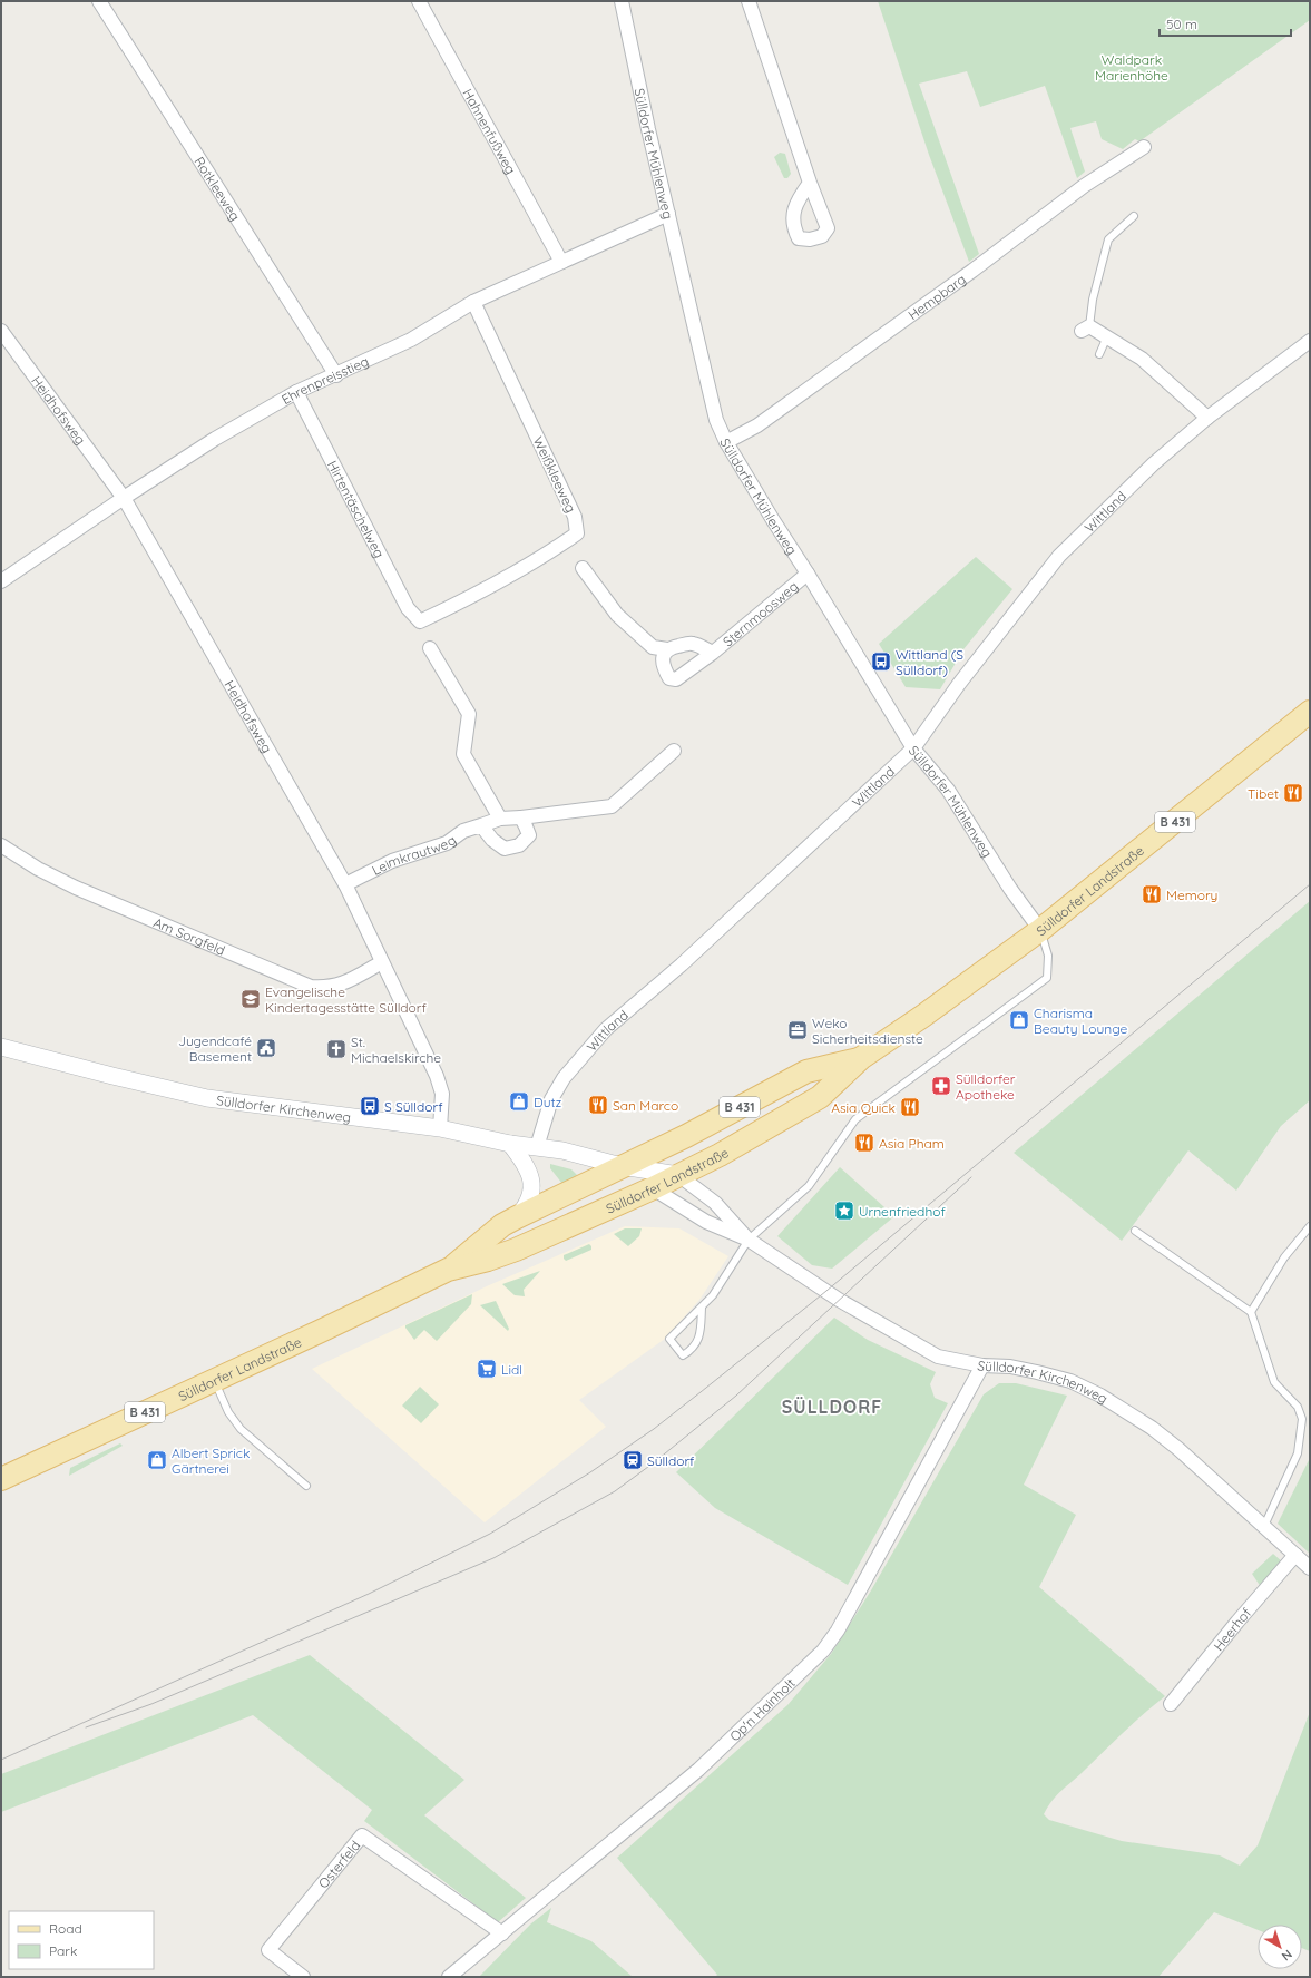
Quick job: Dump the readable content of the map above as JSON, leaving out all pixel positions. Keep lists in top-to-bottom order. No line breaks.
{"streets":{"main road":["B 431","Sülldorfer Landstraße"],"street":["Hahnenfußweg","Sülldorfer Mühlenweg","Rotkleeweg","Hempbarg","Ehrenpreisstieg","Heidhofsweg","Weißkleeweg","Hirtentäschelweg","Wittland","Sternmoosweg","Leimkrautweg","Am Sorgfeld","Sülldorfer Kirchenweg","Heerhof","Op'n Hainholt","Osterfeld"]},"crossings":[["Hahnenfußweg","Ehrenpreisstieg"],["Sülldorfer Mühlenweg","Hempbarg"],["Sülldorfer Mühlenweg","Ehrenpreisstieg"],["Sülldorfer Mühlenweg","Wittland"],["Sülldorfer Mühlenweg","Sternmoosweg"],["Sülldorfer Mühlenweg","Sülldorfer Landstraße"],["Rotkleeweg","Ehrenpreisstieg"],["Ehrenpreisstieg","Heidhofsweg"],["Ehrenpreisstieg","Weißkleeweg"],["Ehrenpreisstieg","Hirtentäschelweg"],["Heidhofsweg","Leimkrautweg"],["Heidhofsweg","Am Sorgfeld"],["Heidhofsweg","Sülldorfer Kirchenweg"],["Weißkleeweg","Hirtentäschelweg"],["Wittland","Sülldorfer Kirchenweg"],["Sülldorfer Landstraße","Sülldorfer Kirchenweg"],["Sülldorfer Kirchenweg","Heerhof"],["Sülldorfer Kirchenweg","Op'n Hainholt"],["Op'n Hainholt","Osterfeld"]],"districts":["SÜLLDORF"],"parks":["Waldpark Marienhöhe"],"places":{"bus stop":["Wittland (S Sülldorf)","S Sülldorf"],"restaurant":["Tibet","Memory","San Marco","Asia Quick","Asia Pham"],"school or university":["Evangelische Kindertagesstätte Sülldorf"],"shop":["Charisma Beauty Lounge","Dutz","Albert Sprick Gärtnerei"],"office":["Weko Sicherheitsdienste"],"public building":["Jugendcafé Basement"],"church":["St. Michaelskirche"],"pharmacy":["Sülldorfer Apotheke"],"place":["Urnenfriedhof"],"supermarket":["Lidl"],"station":["Sülldorf"]},"legend":["Road","Park"],"scale_bar":"50 m","north":"bottom right"}
